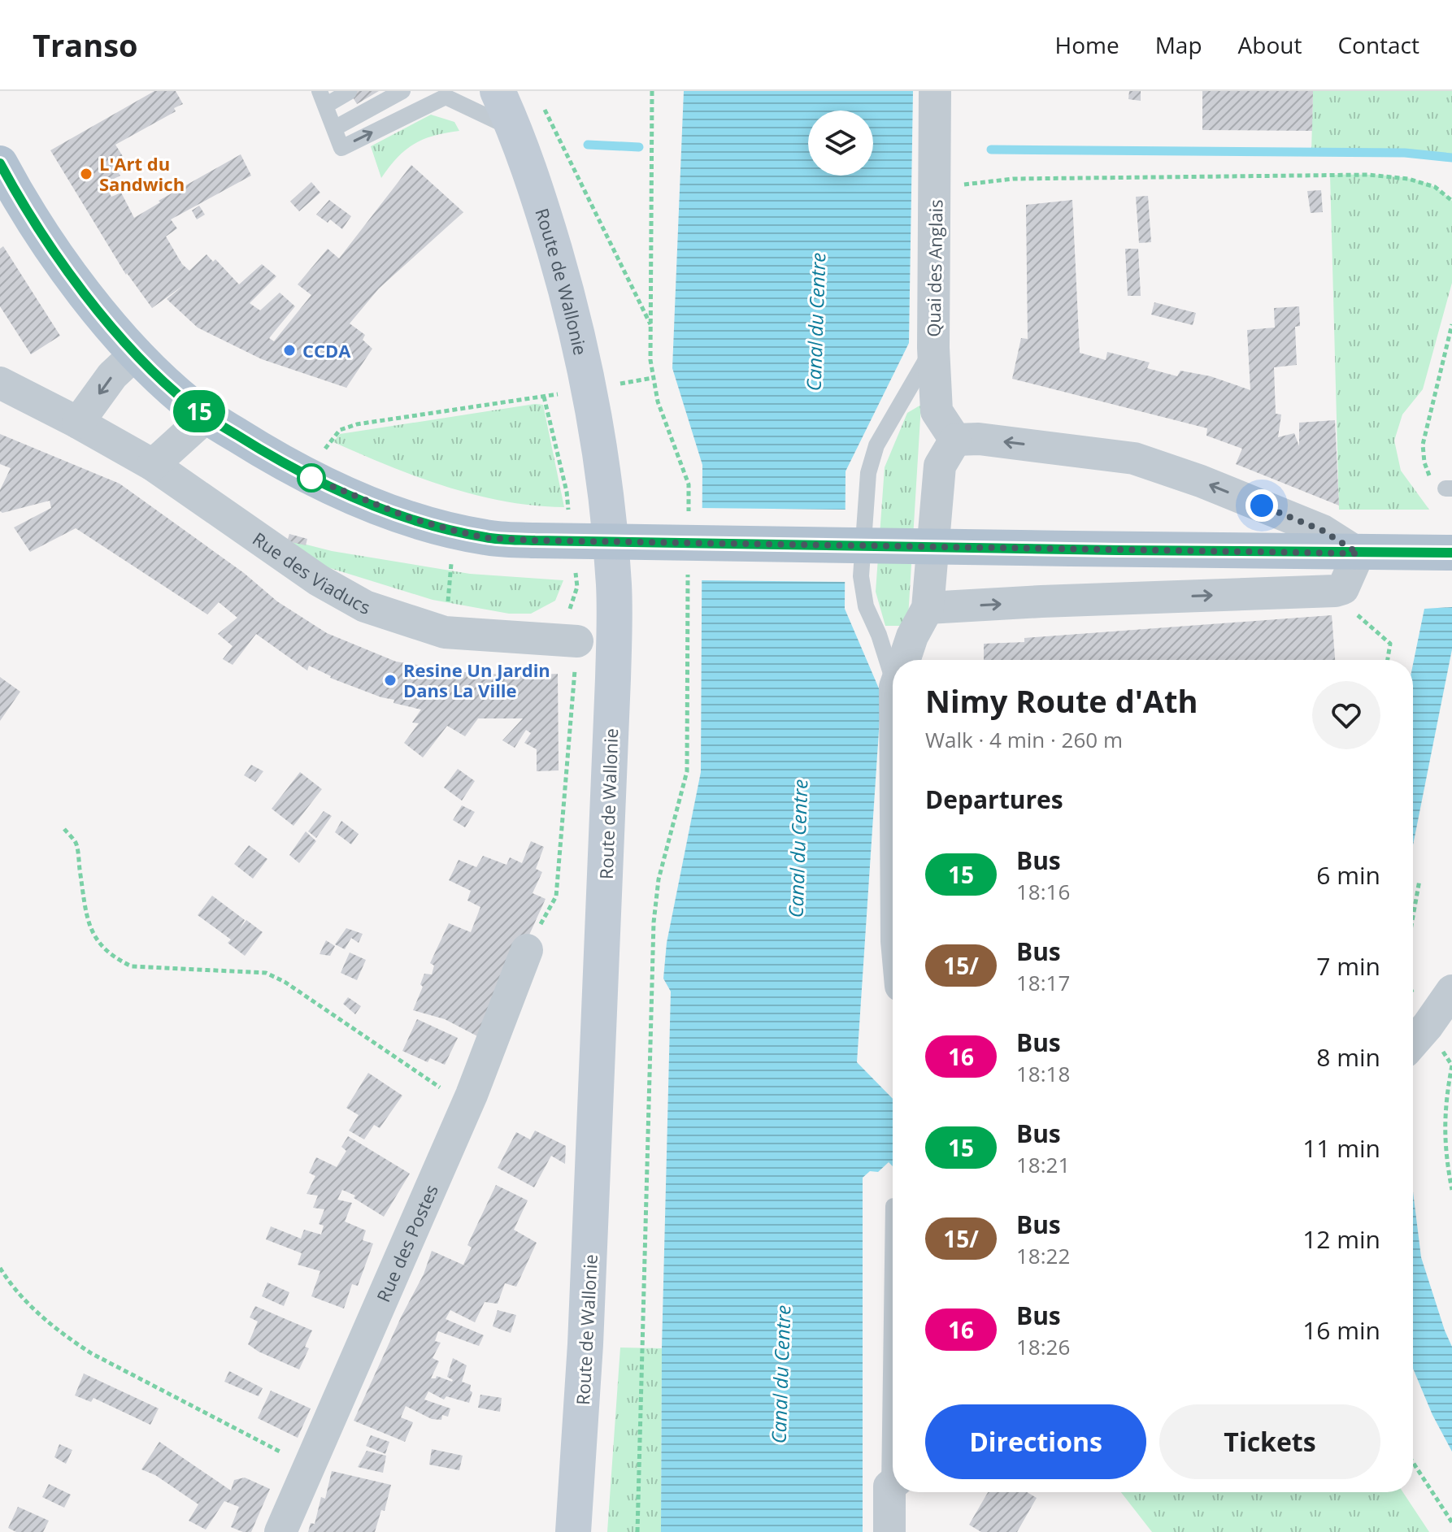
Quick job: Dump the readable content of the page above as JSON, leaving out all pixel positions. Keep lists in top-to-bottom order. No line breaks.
{"streets":{"main road":["Route de Wallonie"],"street":["Quai des Anglais","Rue des Viaducs","Rue des Postes"]},"water":["Canal du Centre"],"places":["L'Art du Sandwich","CCDA","Resine Un Jardin Dans La Ville"],"lines":["bus line 15"],"page":{"header":"Transo","nav":["Home","Map","About","Contact"],"on_map":"15","heading":[["Nimy Route d'Ath","Walk · 4 min · 260 m"],"Departures"],"list":[{"mark":"15","name":"Bus","note":"18:16","value":"6 min"},{"mark":"15/","name":"Bus","note":"18:17","value":"7 min"},{"mark":"16","name":"Bus","note":"18:18","value":"8 min"},{"mark":"15","name":"Bus","note":"18:21","value":"11 min"},{"mark":"15/","name":"Bus","note":"18:22","value":"12 min"},{"mark":"16","name":"Bus","note":"18:26","value":"16 min"}],"buttons":["Directions","Tickets"]}}
